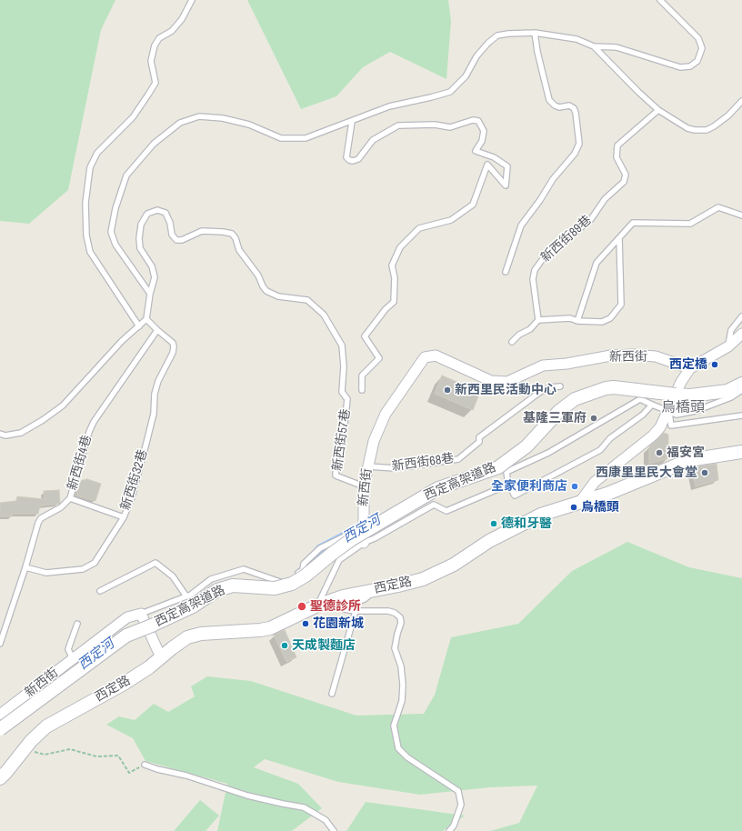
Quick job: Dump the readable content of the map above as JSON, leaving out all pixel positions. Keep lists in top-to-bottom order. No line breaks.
{"streets":{"street":["新西街","西定高架道路","西定路"],"lane":["新西街89巷","新西街57巷","新西街4巷","新西街68巷","新西街32巷"]},"crossings":[["新西街","新西街57巷"],["新西街","新西街68巷"],["新西街4巷","新西街32巷"]],"districts":["烏橋頭"],"water":["西定河"],"places":["西定橋","新西里民活動中心","基隆三軍府","福安宮","西康里里民大會堂","全家便利商店","烏橋頭","德和牙醫","聖德診所","花園新城","天成製麵店"]}
